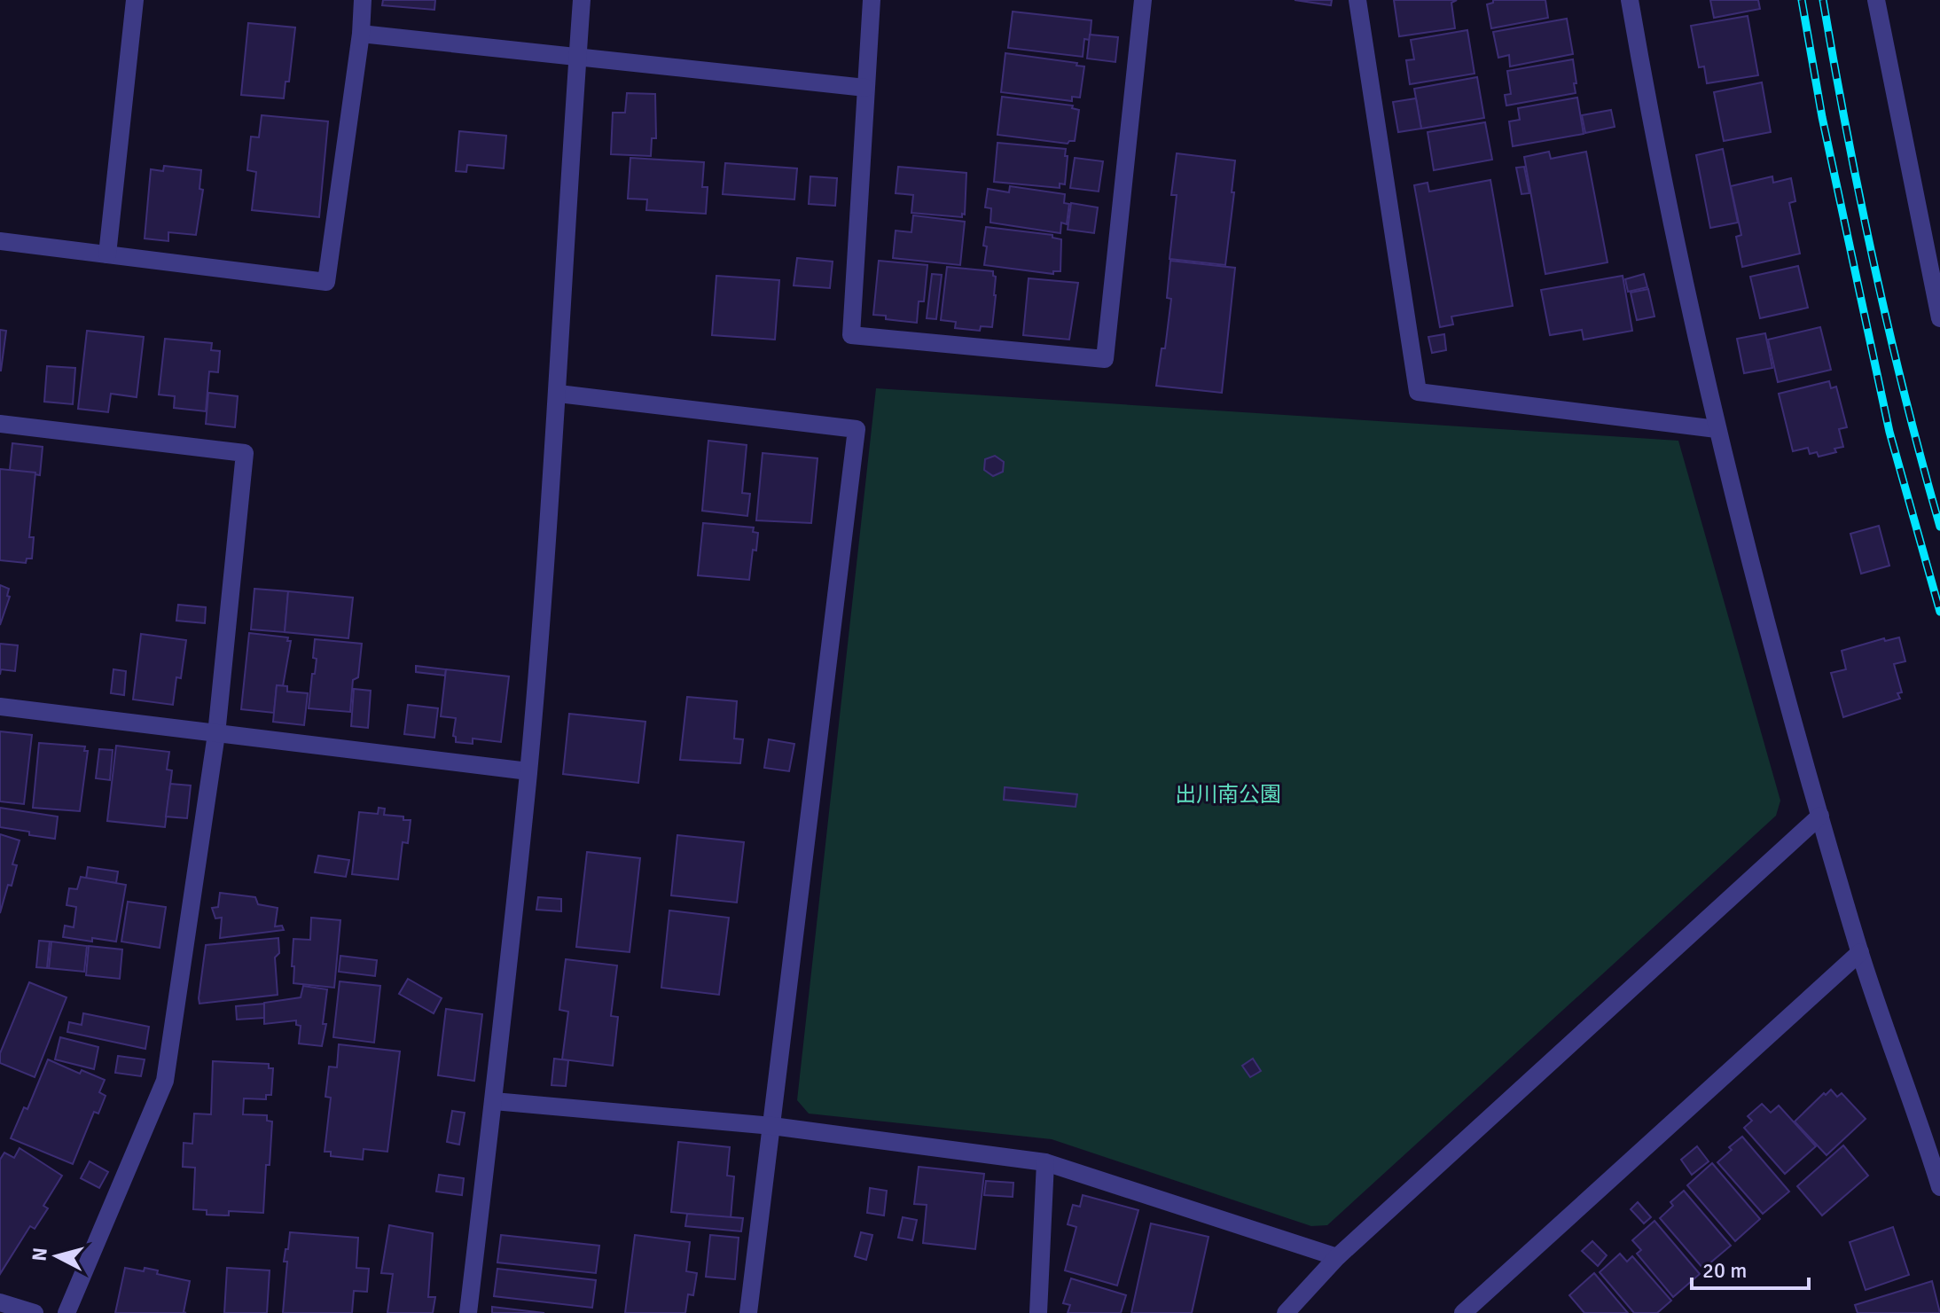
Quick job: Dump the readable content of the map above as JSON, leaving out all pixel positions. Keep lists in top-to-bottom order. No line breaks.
{"parks":["出川南公園"],"scale_bar":"20 m","north":"left"}
